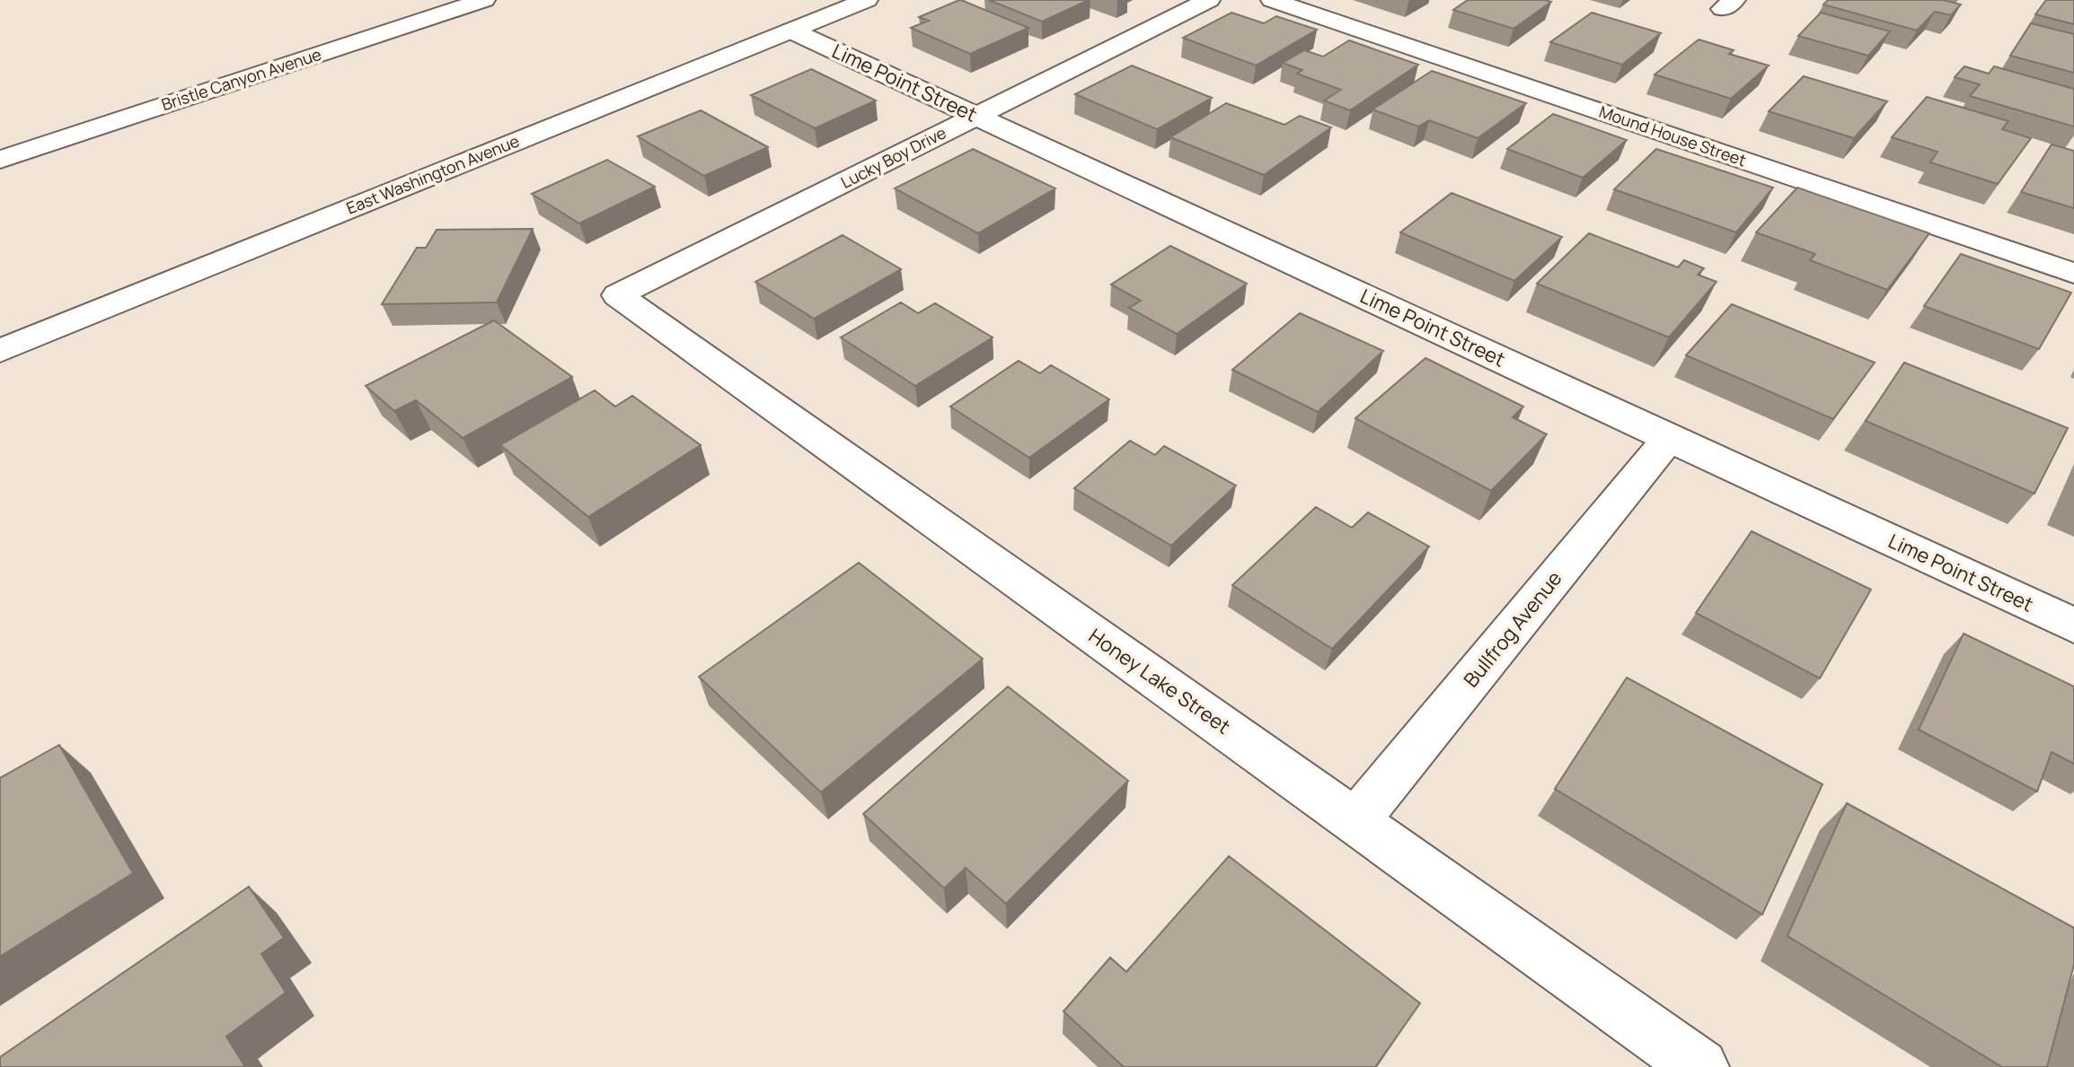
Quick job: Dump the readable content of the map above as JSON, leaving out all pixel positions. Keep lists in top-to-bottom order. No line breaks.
{"streets":{"street":["Bristle Canyon Avenue","Lime Point Street","Mound House Street","Lucky Boy Drive","East Washington Avenue","Bullfrog Avenue","Honey Lake Street"]},"crossings":[["Lime Point Street","Lucky Boy Drive"],["Lime Point Street","East Washington Avenue"],["Lime Point Street","Bullfrog Avenue"],["Lucky Boy Drive","Honey Lake Street"],["Bullfrog Avenue","Honey Lake Street"]]}
